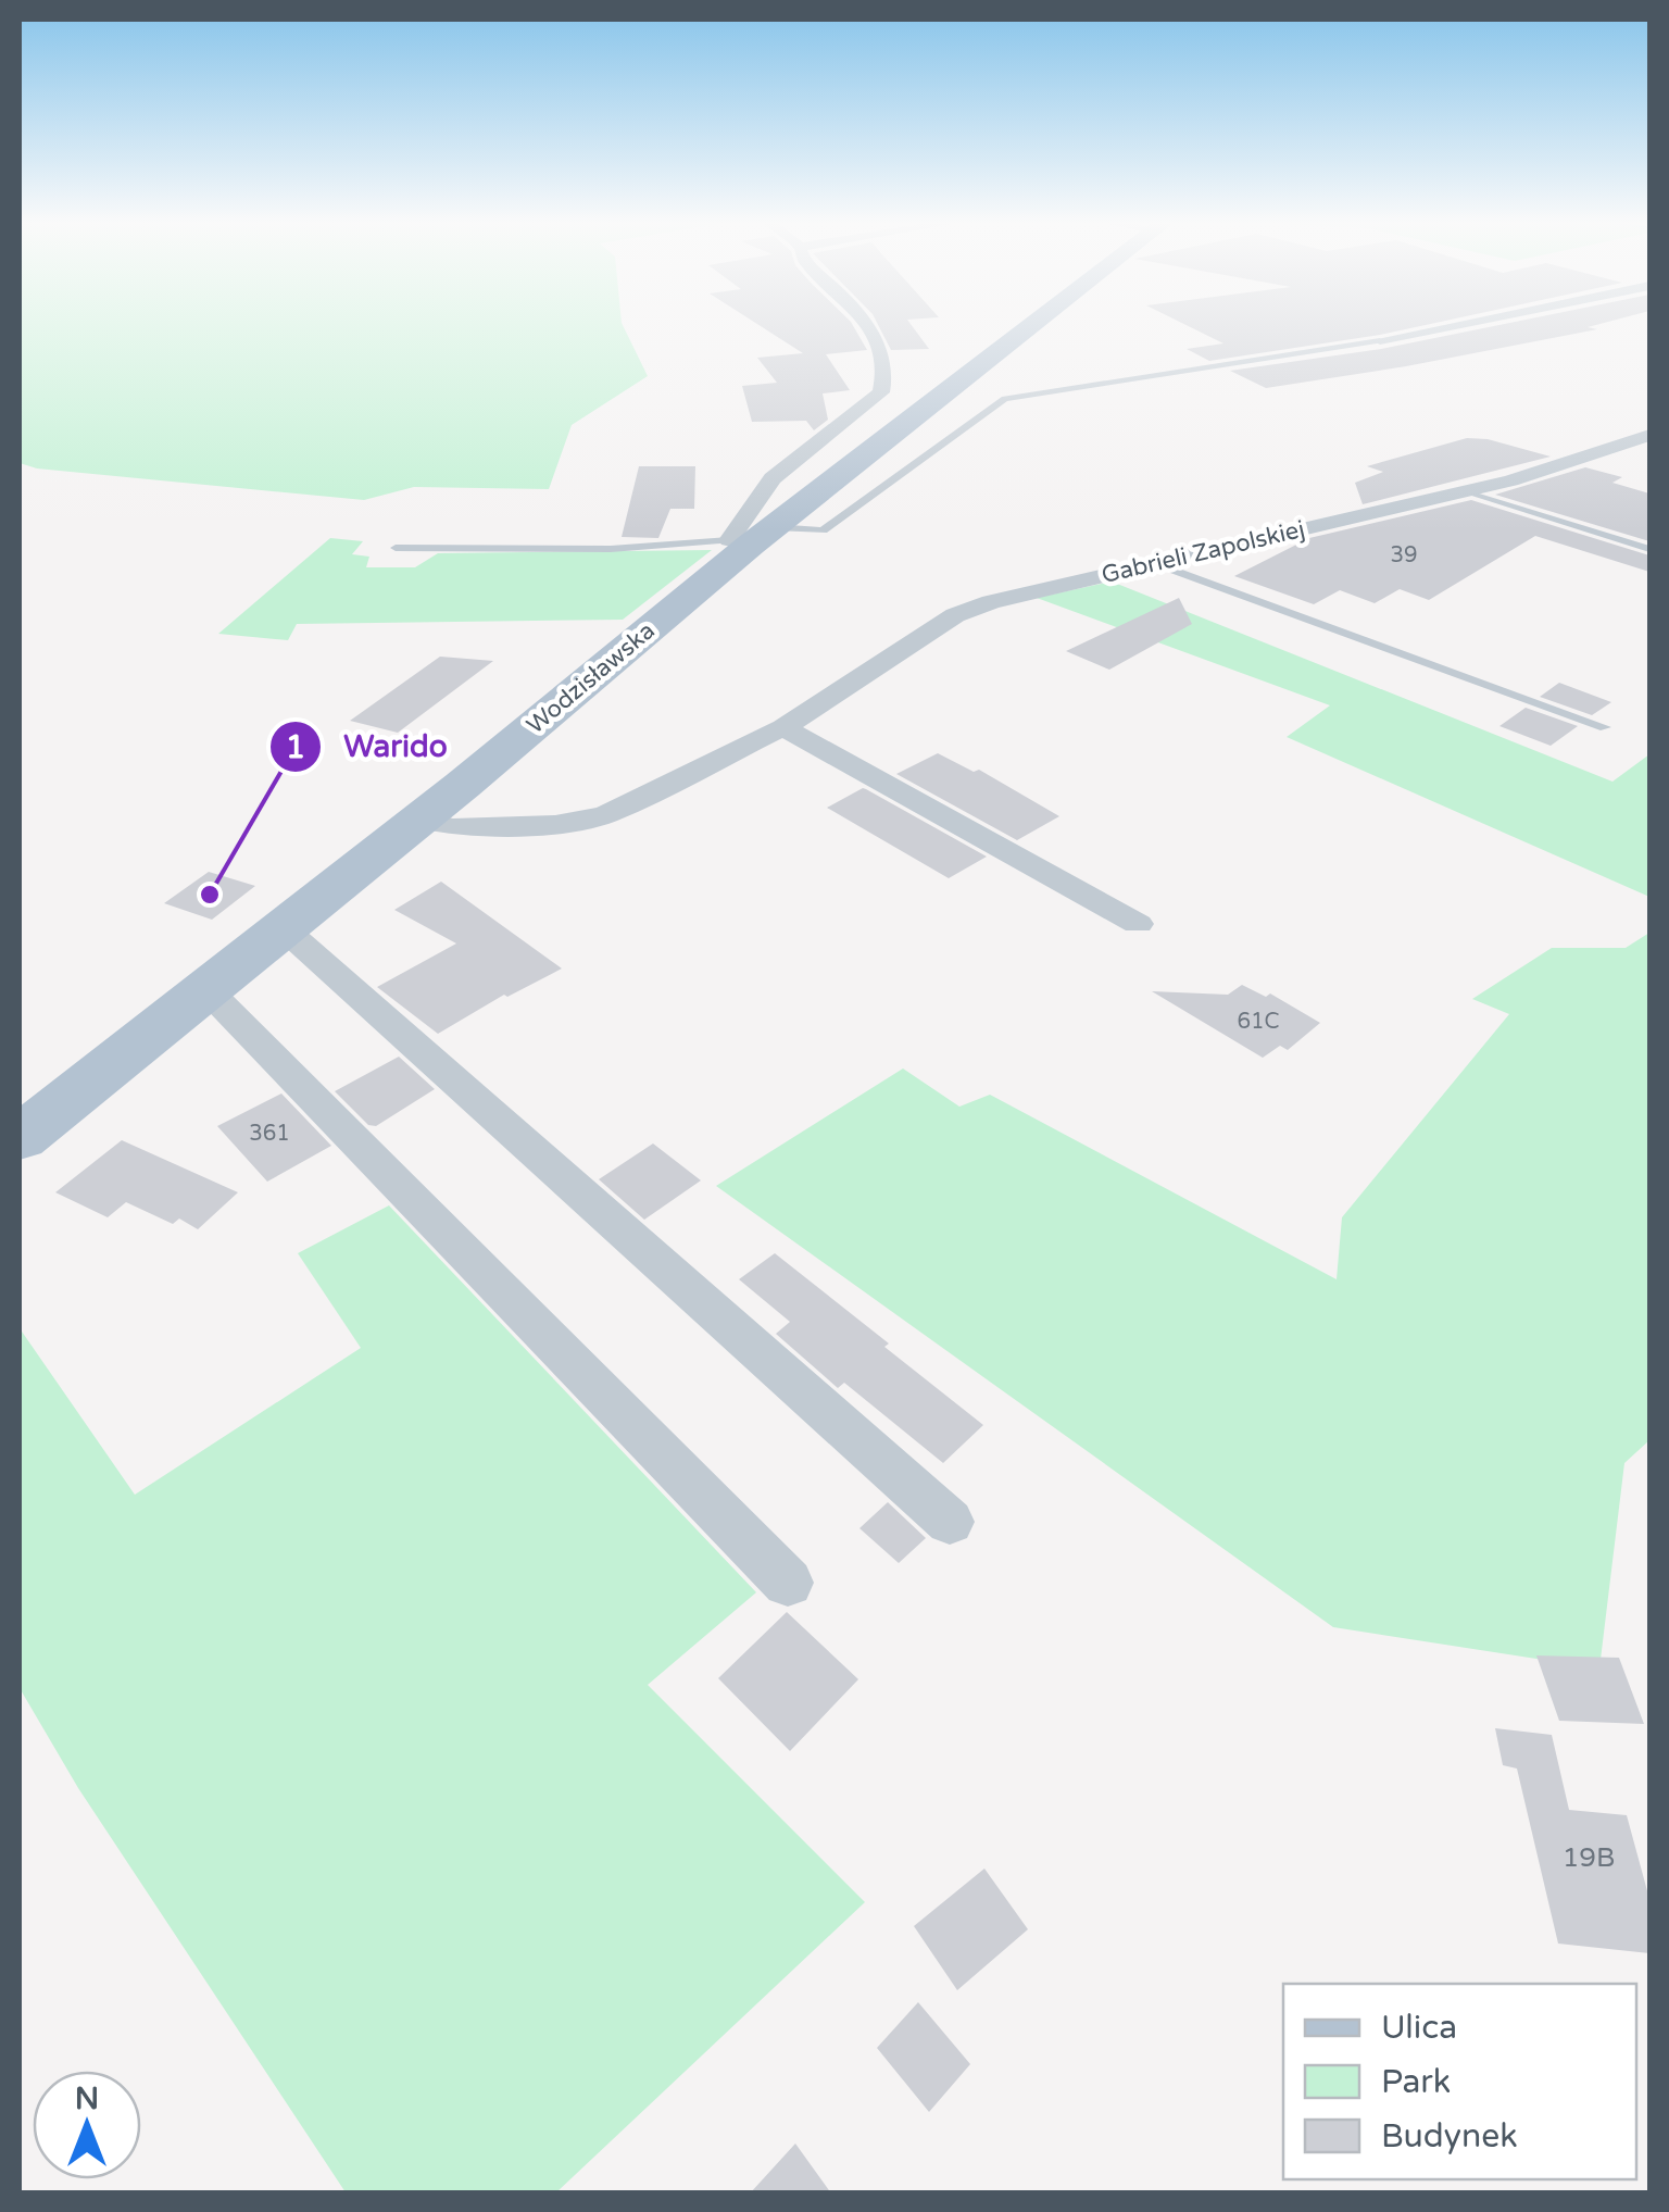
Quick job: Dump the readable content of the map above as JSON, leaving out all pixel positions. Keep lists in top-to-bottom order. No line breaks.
{"streets":{"main road":["Wodzisławska"],"street":["Gabrieli Zapolskiej"]},"crossings":[["Gabrieli Zapolskiej","Wodzisławska"]],"places":["Warido"],"house_numbers":["39","61C","361","19B"],"legend":["Ulica","Park","Budynek"],"north":"top"}
